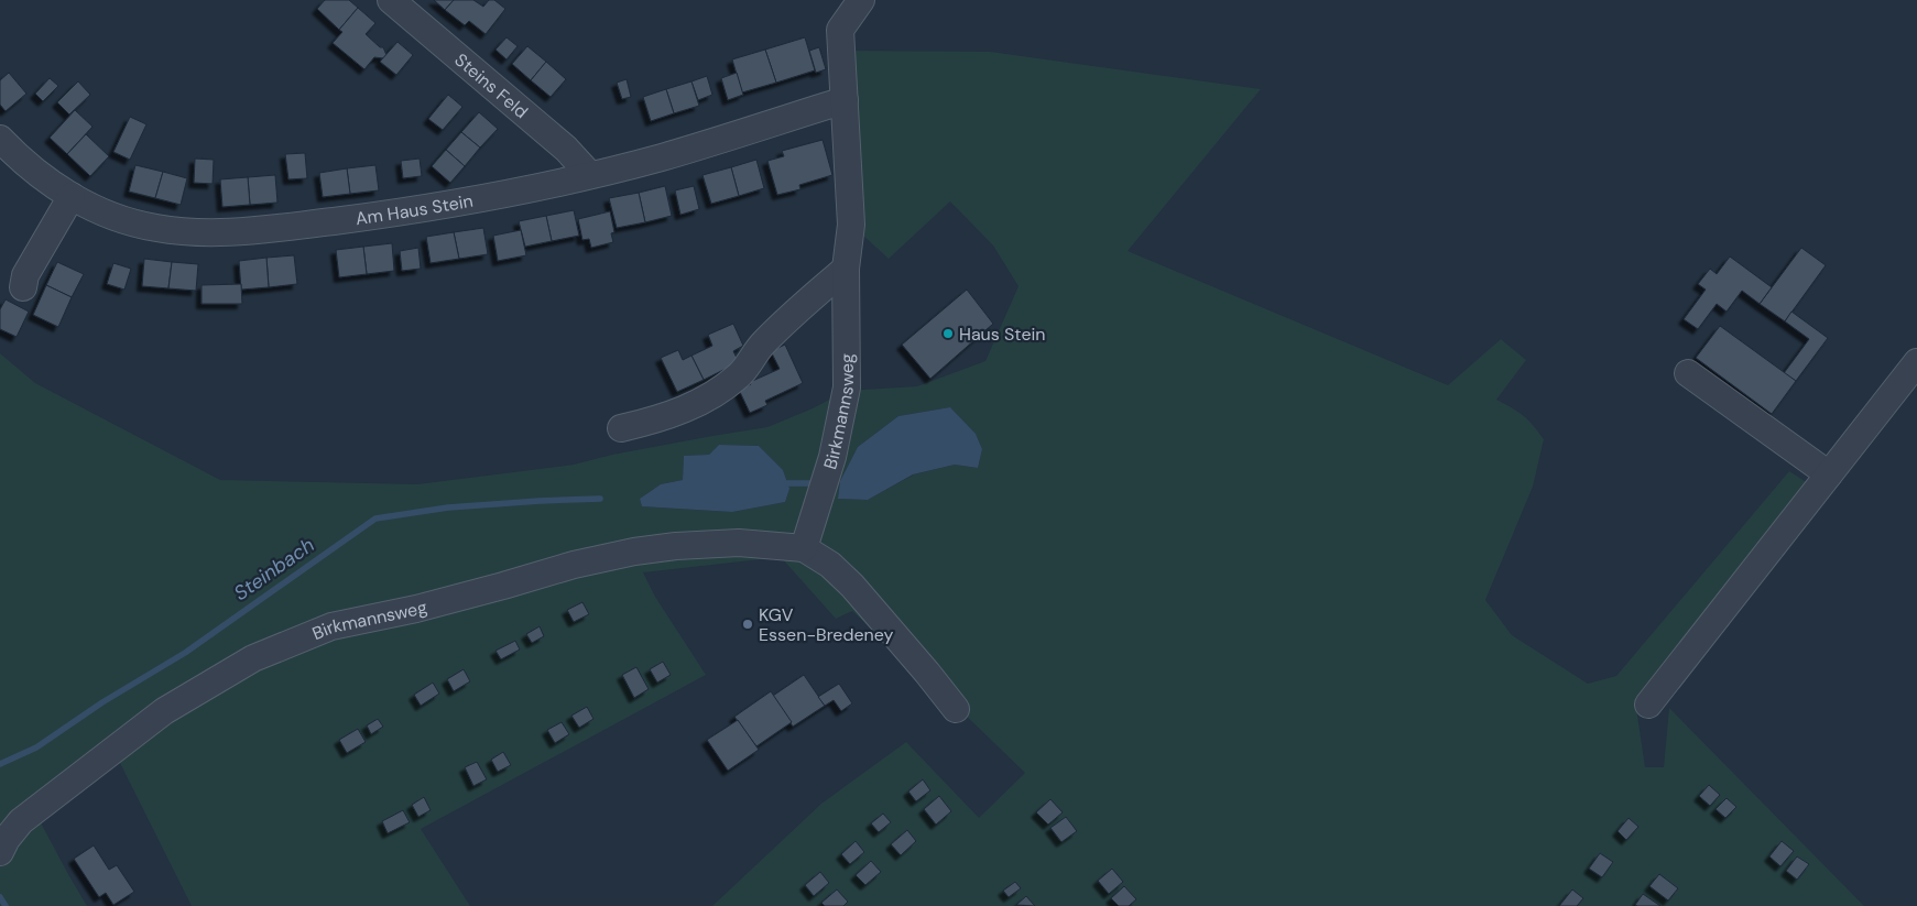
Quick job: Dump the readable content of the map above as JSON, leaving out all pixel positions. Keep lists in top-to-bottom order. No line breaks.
{"streets":{"street":["Steins Feld","Am Haus Stein","Birkmannsweg"]},"crossings":[["Steins Feld","Am Haus Stein"],["Am Haus Stein","Birkmannsweg"]],"water":["Steinbach"],"places":["Haus Stein","KGV Essen-Bredeney"]}
